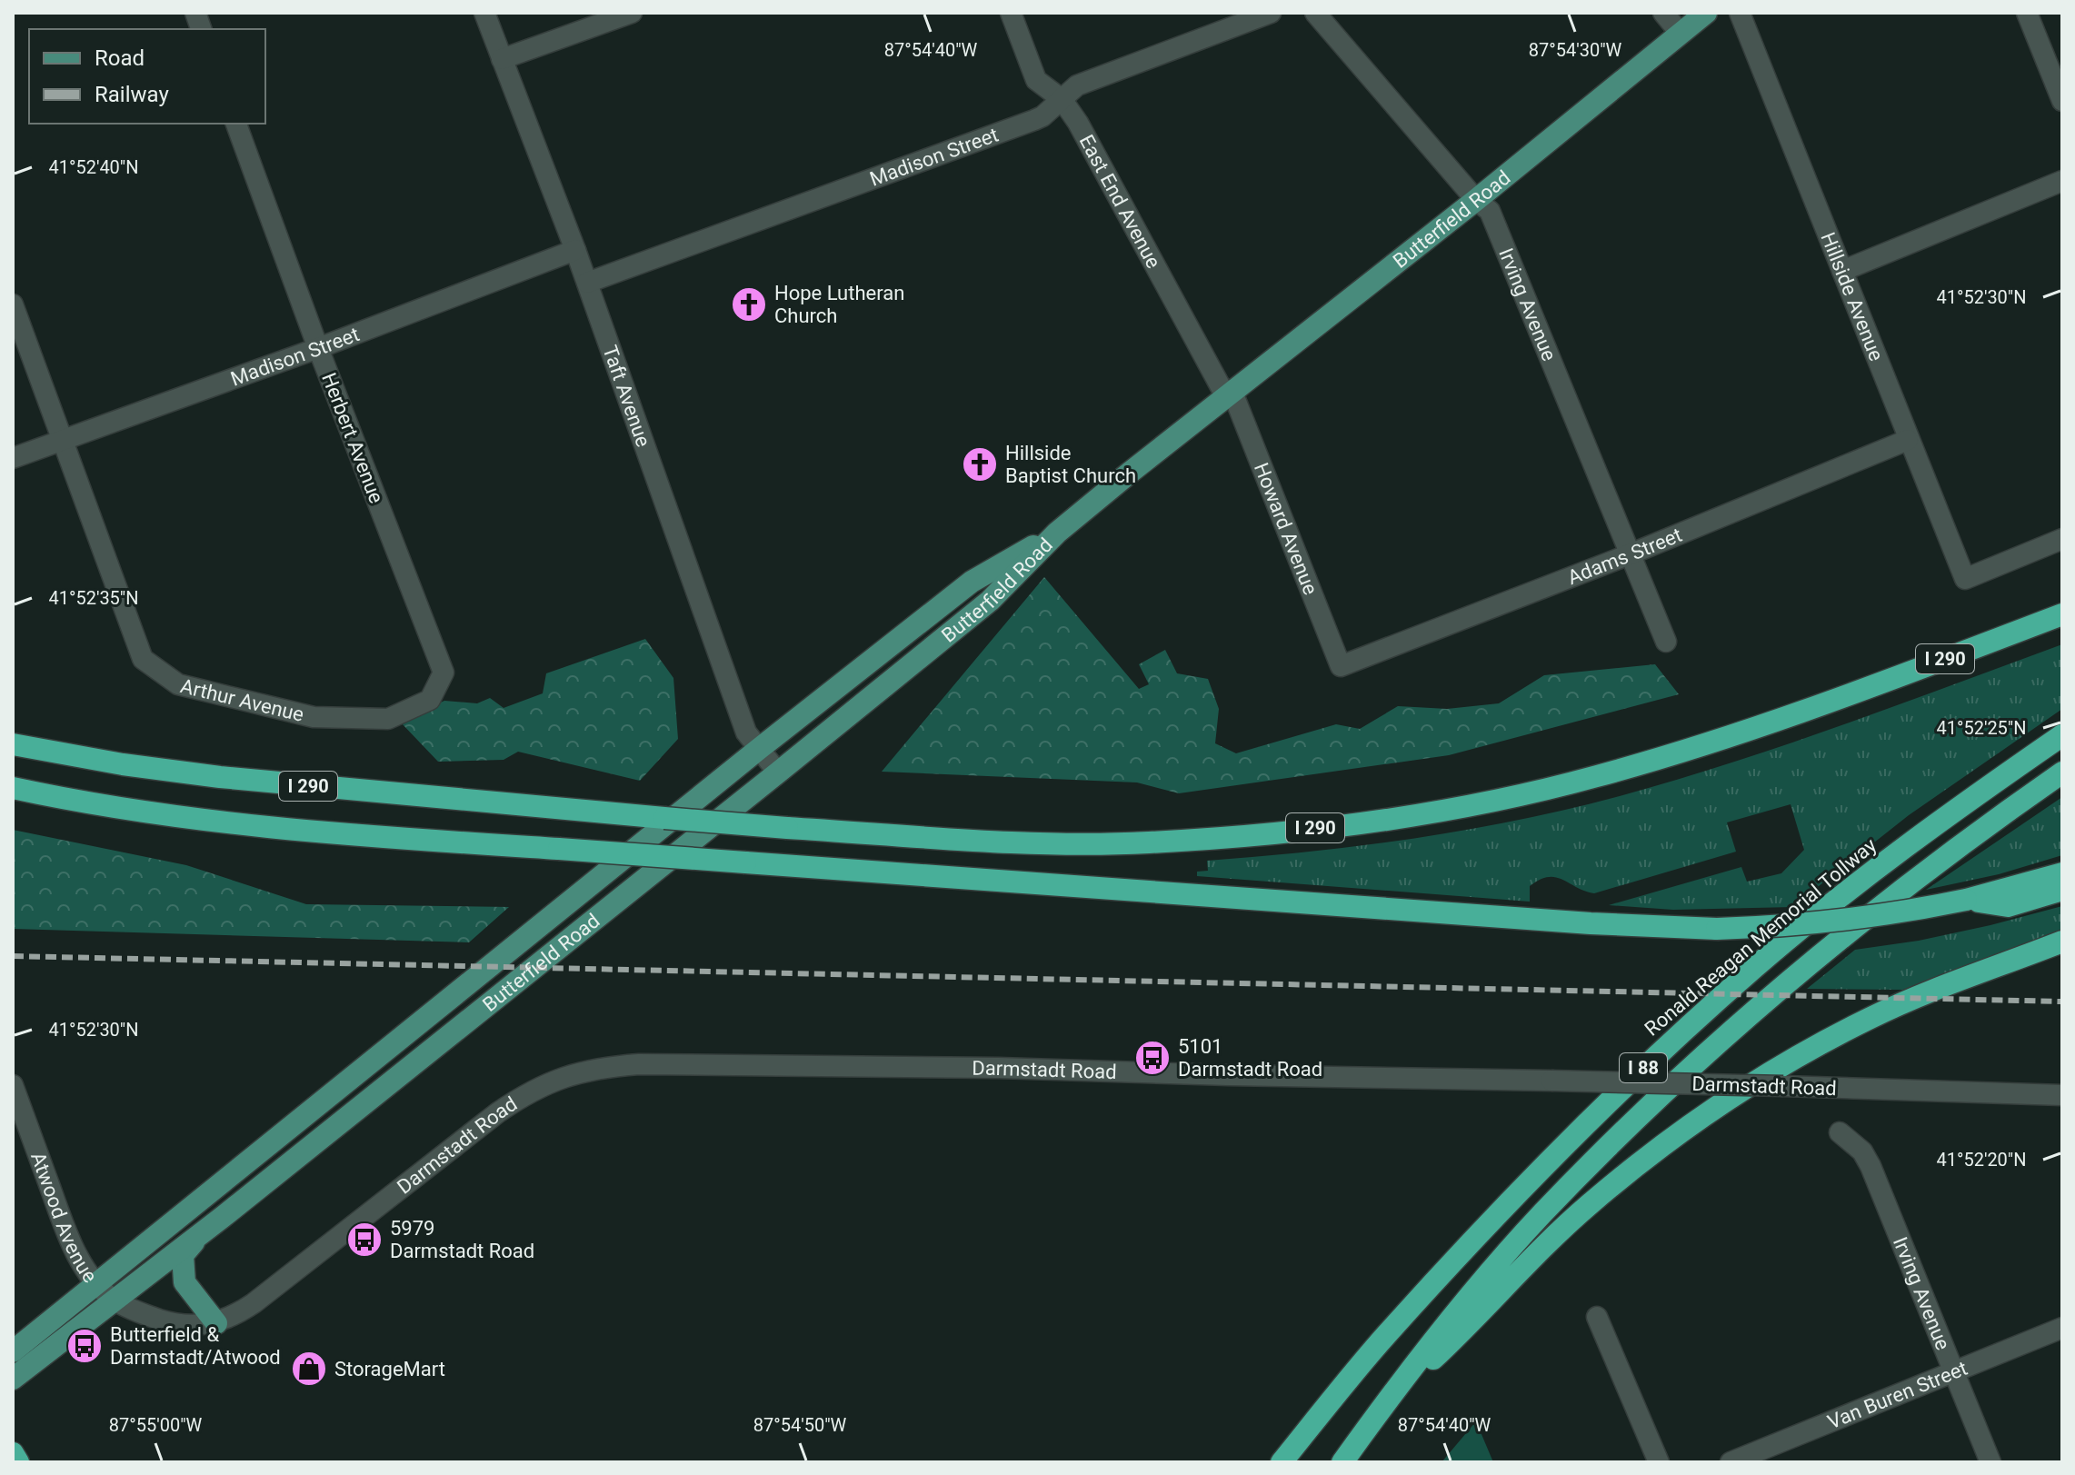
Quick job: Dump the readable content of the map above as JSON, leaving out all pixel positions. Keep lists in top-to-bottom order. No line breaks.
{"streets":{"highway":["I 290","Ronald Reagan Memorial Tollway","I 88"],"main road":["Butterfield Road"],"street":["Madison Street","East End Avenue","Hillside Avenue","Irving Avenue","Taft Avenue","Herbert Avenue","Howard Avenue","Adams Street","Arthur Avenue","Darmstadt Road","Atwood Avenue","Van Buren Street"]},"crossings":[["Madison Street","East End Avenue"],["Madison Street","Taft Avenue"],["Madison Street","Herbert Avenue"],["Madison Street","Arthur Avenue"],["East End Avenue","Butterfield Road"],["East End Avenue","Howard Avenue"],["Butterfield Road","Irving Avenue"],["Butterfield Road","Taft Avenue"],["Butterfield Road","Howard Avenue"],["Butterfield Road","Darmstadt Road"],["Butterfield Road","Atwood Avenue"],["Hillside Avenue","Adams Street"],["Irving Avenue","Adams Street"],["Irving Avenue","Van Buren Street"],["Herbert Avenue","Arthur Avenue"],["Howard Avenue","Adams Street"],["Darmstadt Road","Atwood Avenue"]],"places":{"church":["Hope Lutheran Church","Hillside Baptist Church"],"bus stop":["5101 Darmstadt Road","5979 Darmstadt Road","Butterfield & Darmstadt/Atwood"],"shop":["StorageMart"]},"legend":["Road","Railway"],"coordinates":["87°54'30\"W","87°54'40\"W","41°52'40\"N","41°52'30\"N","41°52'35\"N","41°52'25\"N","41°52'20\"N","87°55'00\"W","87°54'50\"W"]}
